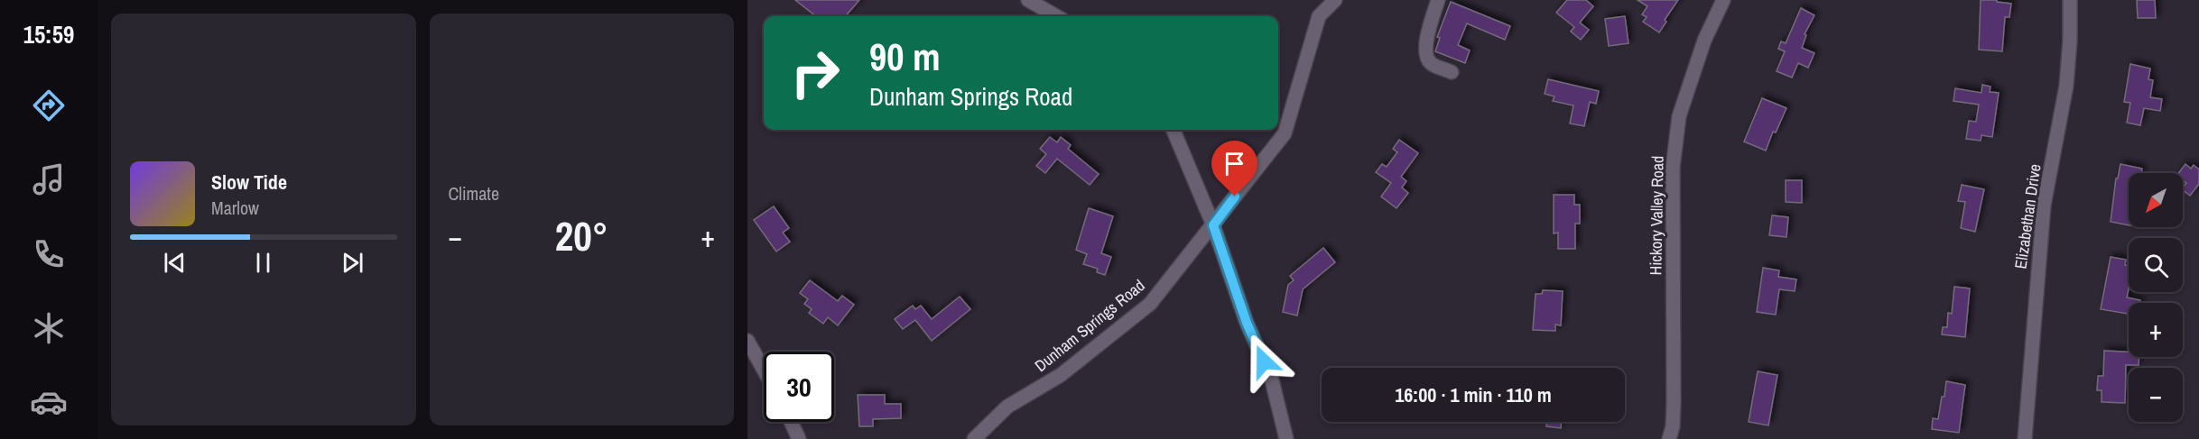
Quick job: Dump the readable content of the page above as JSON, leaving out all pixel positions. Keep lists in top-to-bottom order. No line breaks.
{"streets":{"street":["Hickory Valley Road","Elizabethan Drive","Dunham Springs Road"]},"north":"bottom left","page":{"tabs":"15:59","tile":"Climate","turn":["90 m","Dunham Springs Road"],"song":["Slow Tide","Marlow"],"map_buttons":["+","−"],"heat":["−","20°","+"],"limit":"30","trip":"16:00 · 1 min · 110 m"}}
